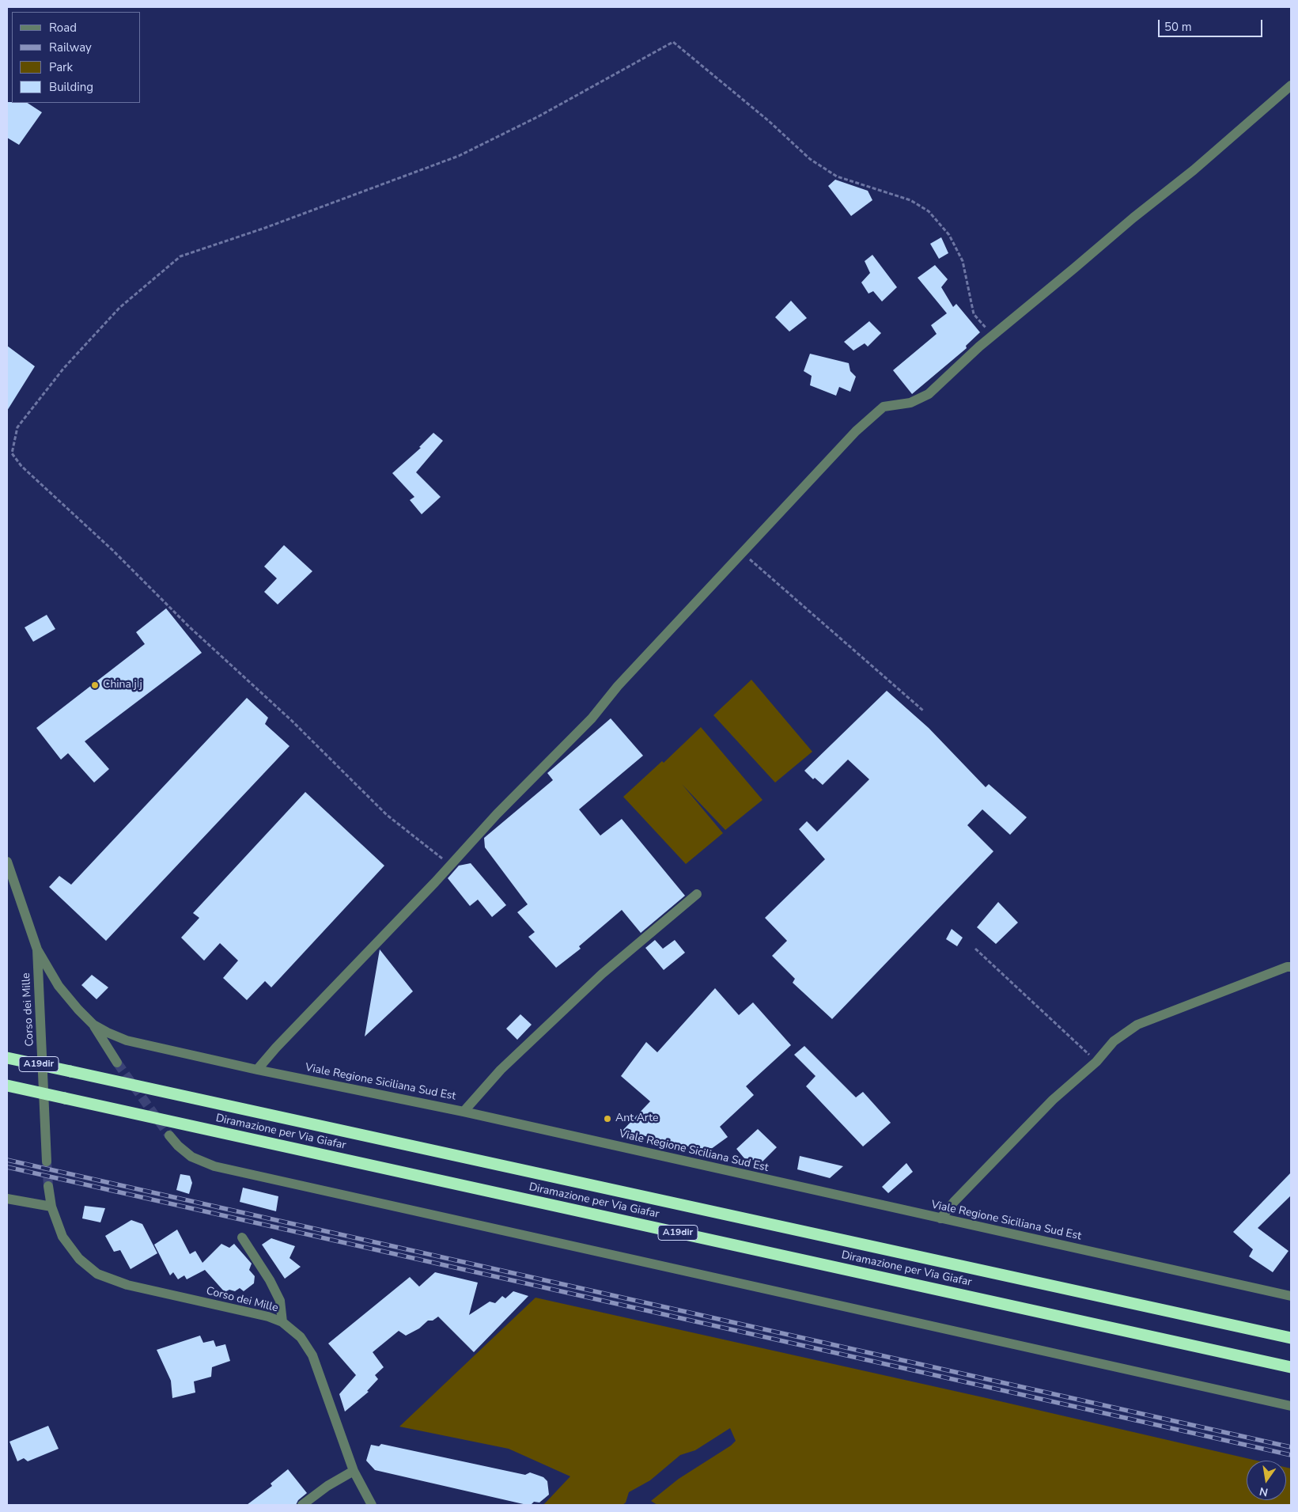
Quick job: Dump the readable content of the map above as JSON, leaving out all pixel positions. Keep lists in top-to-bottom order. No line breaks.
{"streets":{"highway":["A19dir","Diramazione per Via Giafar"],"street":["Corso dei Mille","Viale Regione Siciliana Sud Est"]},"crossings":[["Corso dei Mille","Viale Regione Siciliana Sud Est"]],"places":["China j j","Ant Arte"],"legend":["Road","Railway","Park","Building"],"scale_bar":"50 m","north":"bottom"}
